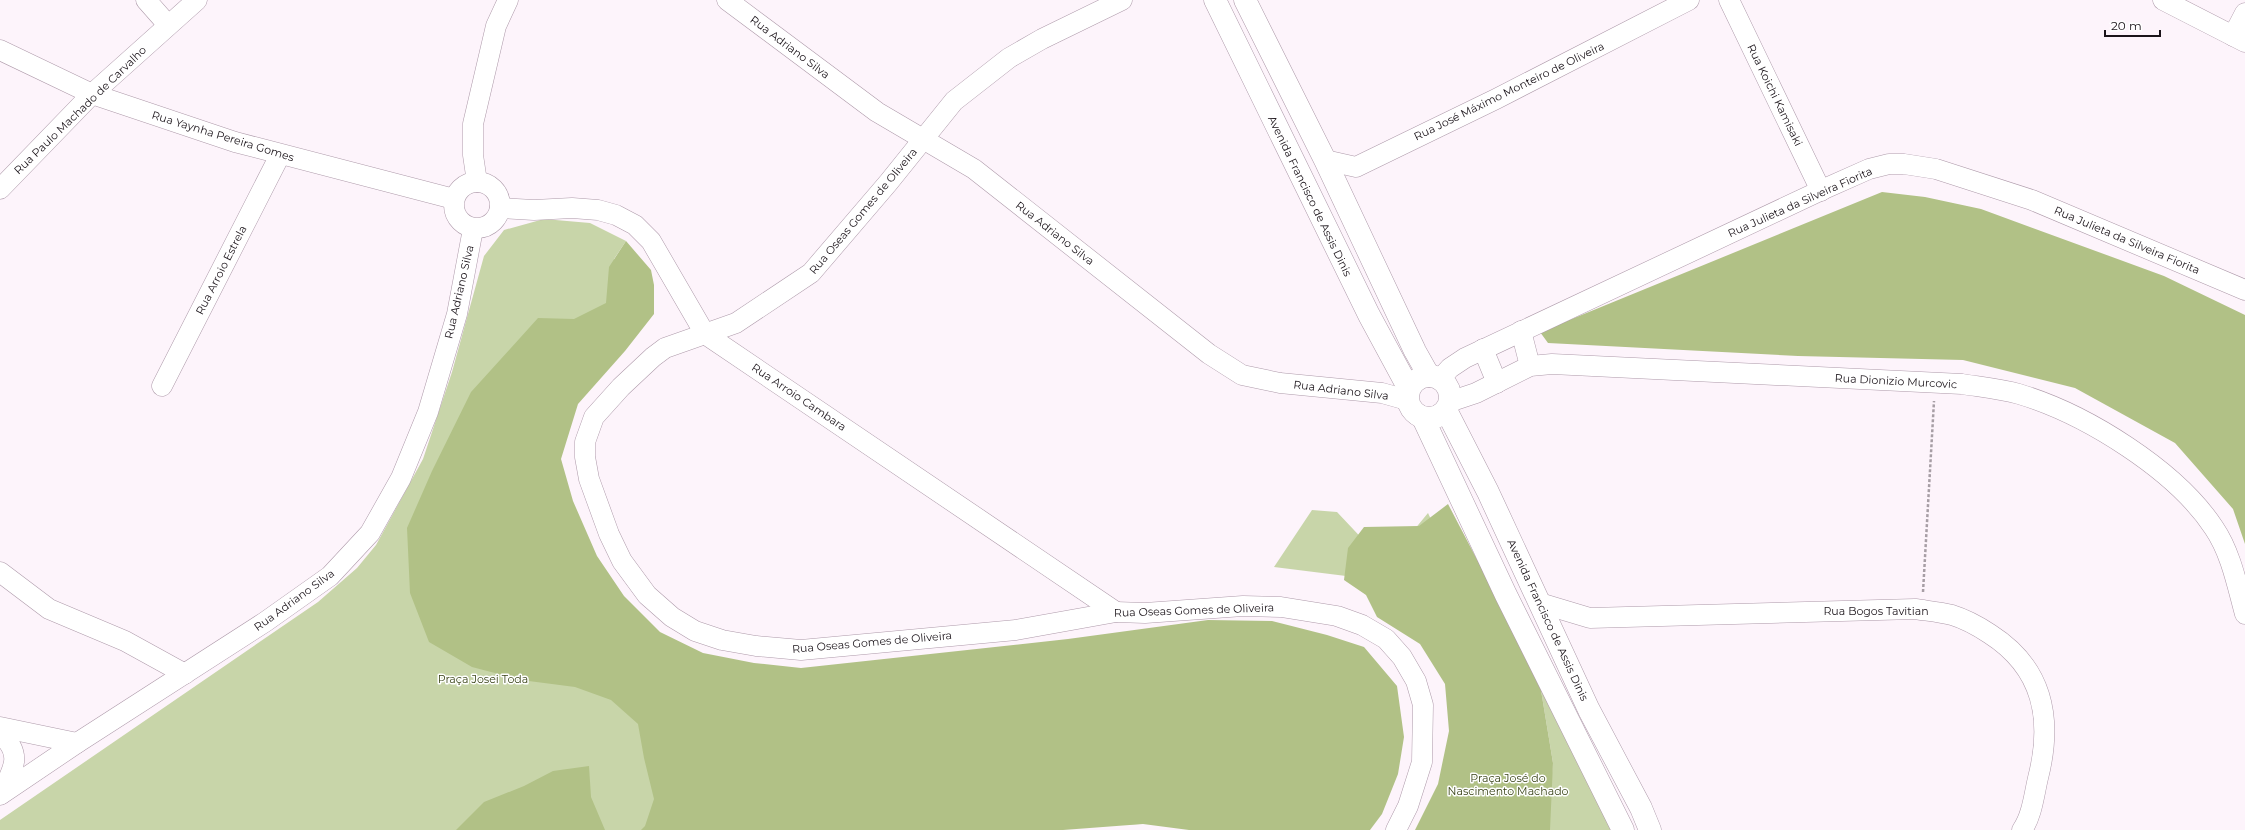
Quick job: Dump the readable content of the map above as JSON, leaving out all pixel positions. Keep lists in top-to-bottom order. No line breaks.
{"streets":{"main road":["Avenida Francisco de Assis Dinis"],"street":["Rua Adriano Silva","Rua José Máximo Monteiro de Oliveira","Rua Koichi Kamisaki","Rua Paulo Machado de Carvalho","Rua Yaynha Pereira Gomes","Rua Julieta da Silveira Fiorita","Rua Oseas Gomes de Oliveira","Rua Arroio Estrela","Rua Dionizio Murcovic","Rua Arroio Cambara","Rua Bogos Tavitian"]},"crossings":[["Rua Adriano Silva","Rua Yaynha Pereira Gomes"],["Rua Adriano Silva","Avenida Francisco de Assis Dinis"],["Rua Adriano Silva","Rua Julieta da Silveira Fiorita"],["Rua Adriano Silva","Rua Oseas Gomes de Oliveira"],["Rua Adriano Silva","Rua Dionizio Murcovic"],["Rua Adriano Silva","Rua Arroio Cambara"],["Rua Koichi Kamisaki","Rua Julieta da Silveira Fiorita"],["Rua Paulo Machado de Carvalho","Rua Yaynha Pereira Gomes"],["Rua Yaynha Pereira Gomes","Rua Arroio Estrela"],["Rua Yaynha Pereira Gomes","Rua Arroio Cambara"],["Avenida Francisco de Assis Dinis","Rua Julieta da Silveira Fiorita"],["Avenida Francisco de Assis Dinis","Rua Dionizio Murcovic"],["Avenida Francisco de Assis Dinis","Rua Bogos Tavitian"],["Rua Julieta da Silveira Fiorita","Rua Dionizio Murcovic"],["Rua Oseas Gomes de Oliveira","Rua Arroio Cambara"]],"parks":["Praça Josei Toda","Praça José do Nascimento Machado"],"scale_bar":"20 m"}
